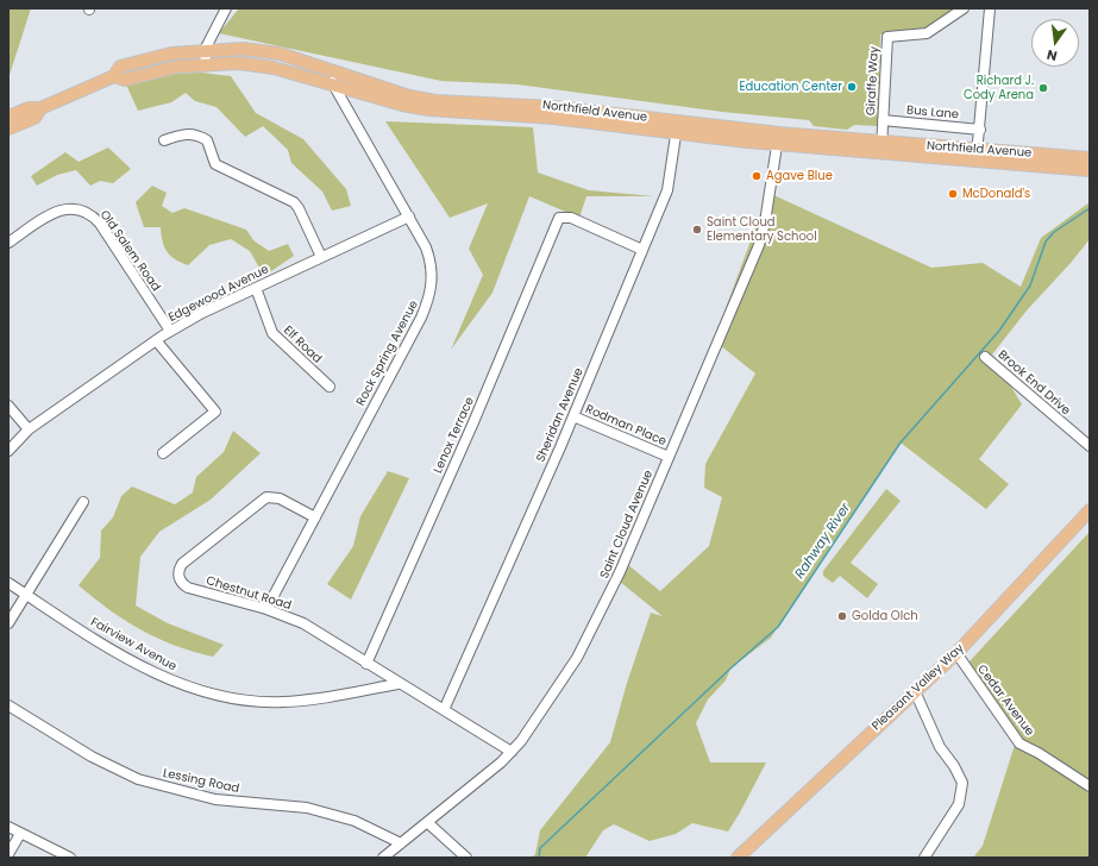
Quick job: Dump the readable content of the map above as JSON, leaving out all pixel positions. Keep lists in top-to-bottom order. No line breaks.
{"streets":{"main road":["Northfield Avenue","Pleasant Valley Way"],"street":["Giraffe Way","Bus Lane","Old Salem Road","Edgewood Avenue","Elf Road","Rock Spring Avenue","Brook End Drive","Sheridan Avenue","Rodman Place","Lenox Terrace","Saint Cloud Avenue","Chestnut Road","Fairview Avenue","Cedar Avenue","Lessing Road"]},"crossings":[["Giraffe Way","Northfield Avenue"],["Giraffe Way","Bus Lane"],["Northfield Avenue","Rock Spring Avenue"],["Northfield Avenue","Sheridan Avenue"],["Northfield Avenue","Saint Cloud Avenue"],["Old Salem Road","Edgewood Avenue"],["Edgewood Avenue","Elf Road"],["Edgewood Avenue","Rock Spring Avenue"],["Rock Spring Avenue","Chestnut Road"],["Sheridan Avenue","Rodman Place"],["Sheridan Avenue","Lenox Terrace"],["Sheridan Avenue","Chestnut Road"],["Rodman Place","Saint Cloud Avenue"],["Lenox Terrace","Chestnut Road"],["Saint Cloud Avenue","Chestnut Road"],["Saint Cloud Avenue","Lessing Road"],["Chestnut Road","Fairview Avenue"],["Pleasant Valley Way","Cedar Avenue"]],"water":["Rahway River"],"places":["Education Center","Richard J. Cody Arena","Agave Blue","McDonald's","Saint Cloud Elementary School","Golda Olch"],"north":"bottom"}
